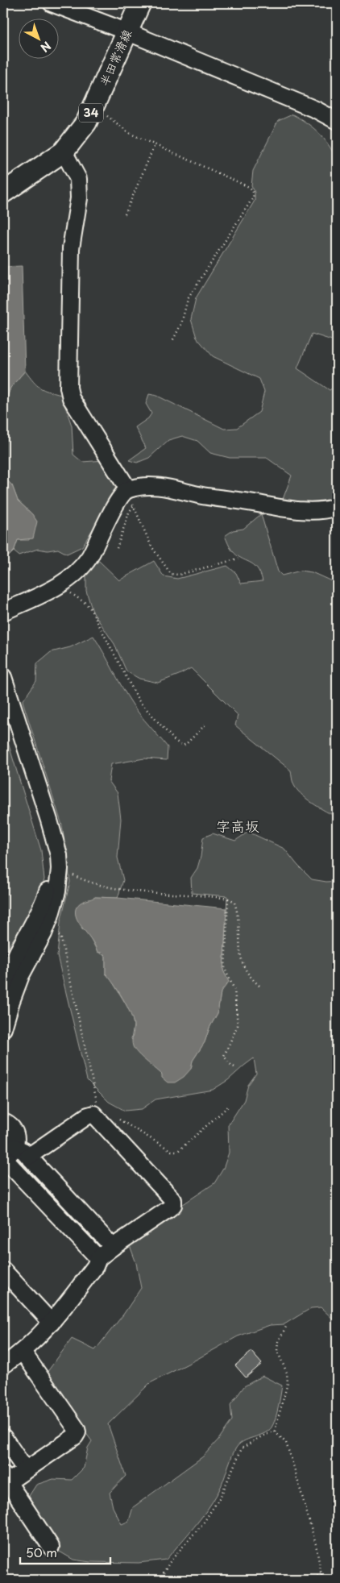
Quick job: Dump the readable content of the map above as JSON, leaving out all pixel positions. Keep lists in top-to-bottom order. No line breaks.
{"streets":{"main road":["半田常滑線","34"]},"districts":["字高坂"],"scale_bar":"50 m","north":"bottom right"}
